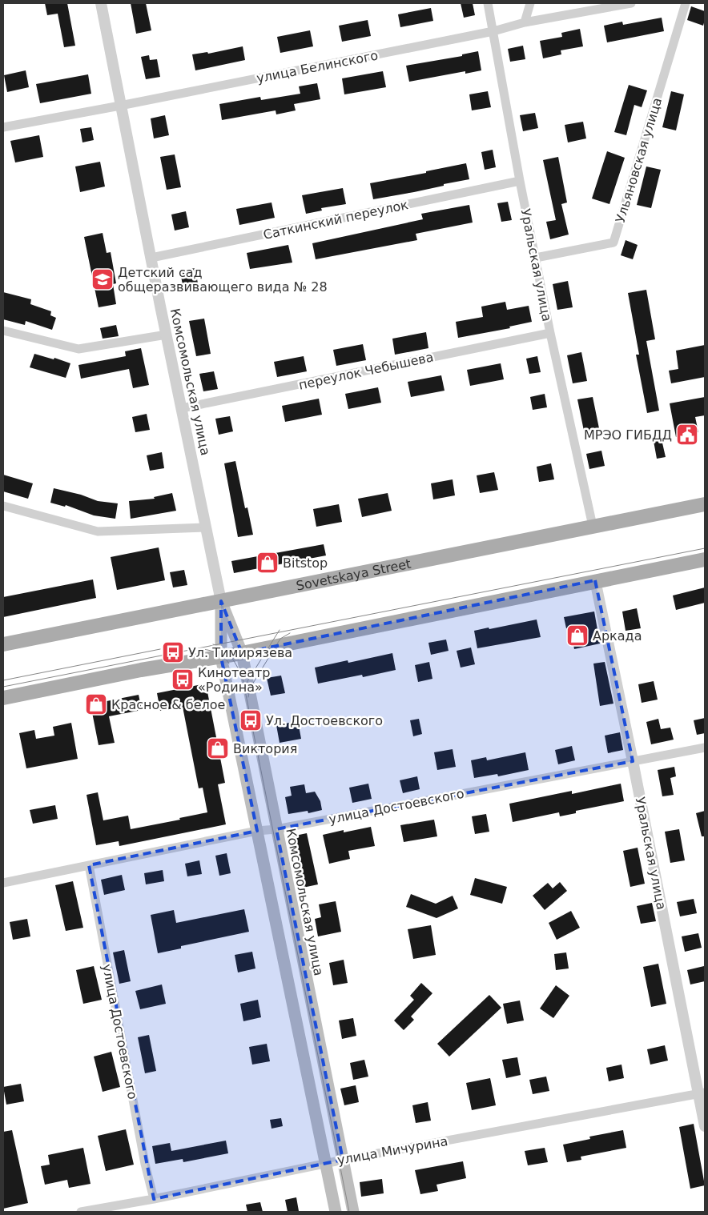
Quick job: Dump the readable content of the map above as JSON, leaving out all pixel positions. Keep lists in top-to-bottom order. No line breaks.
{"streets":{"main road":["Комсомольская улица","Sovetskaya Street"],"street":["улица Белинского","Ульяновская улица","Саткинский переулок","Уральская улица","переулок Чебышева","улица Достоевского","улица Мичурина"]},"crossings":[["улица Белинского","Уральская улица"],["улица Белинского","Комсомольская улица"],["Ульяновская улица","Уральская улица"],["Саткинский переулок","Уральская улица"],["Саткинский переулок","Комсомольская улица"],["Уральская улица","переулок Чебышева"],["Уральская улица","Sovetskaya Street"],["Уральская улица","улица Достоевского"],["Уральская улица","улица Мичурина"],["переулок Чебышева","Комсомольская улица"],["Комсомольская улица","Sovetskaya Street"],["Комсомольская улица","улица Достоевского"],["Комсомольская улица","улица Мичурина"],["улица Достоевского","улица Мичурина"]],"places":{"school or university":["Детский сад общеразвивающего вида № 28"],"public building":["МРЭО ГИБДД"],"shop":["Bitstop","Аркада","Красное & белое","Виктория"],"bus stop":["Ул. Тимирязева","Кинотеатр «Родина»","Ул. Достоевского"]}}
